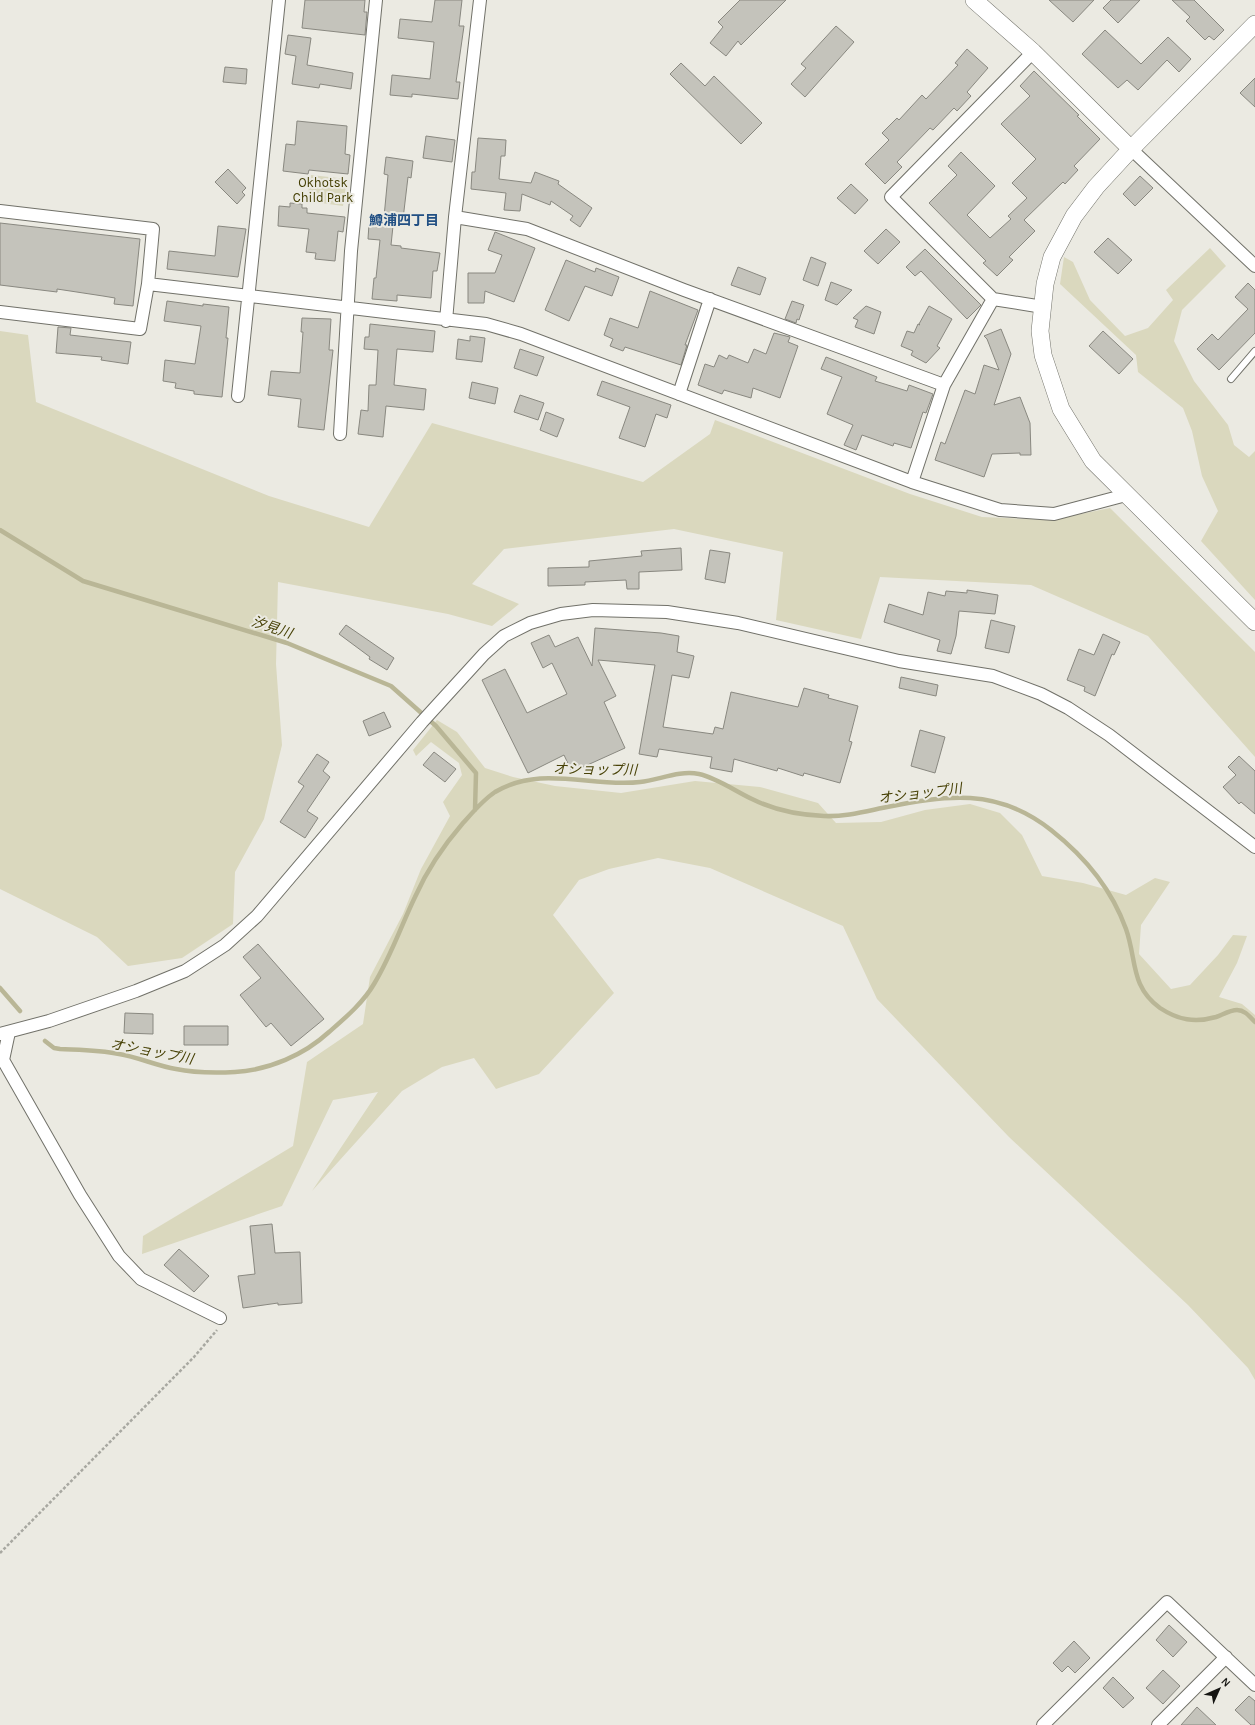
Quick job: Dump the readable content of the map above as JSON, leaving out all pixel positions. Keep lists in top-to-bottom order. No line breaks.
{"districts":["鱒浦四丁目"],"water":["汐見川","オショップ川"],"parks":["Okhotsk Child Park"],"north":"top right"}
